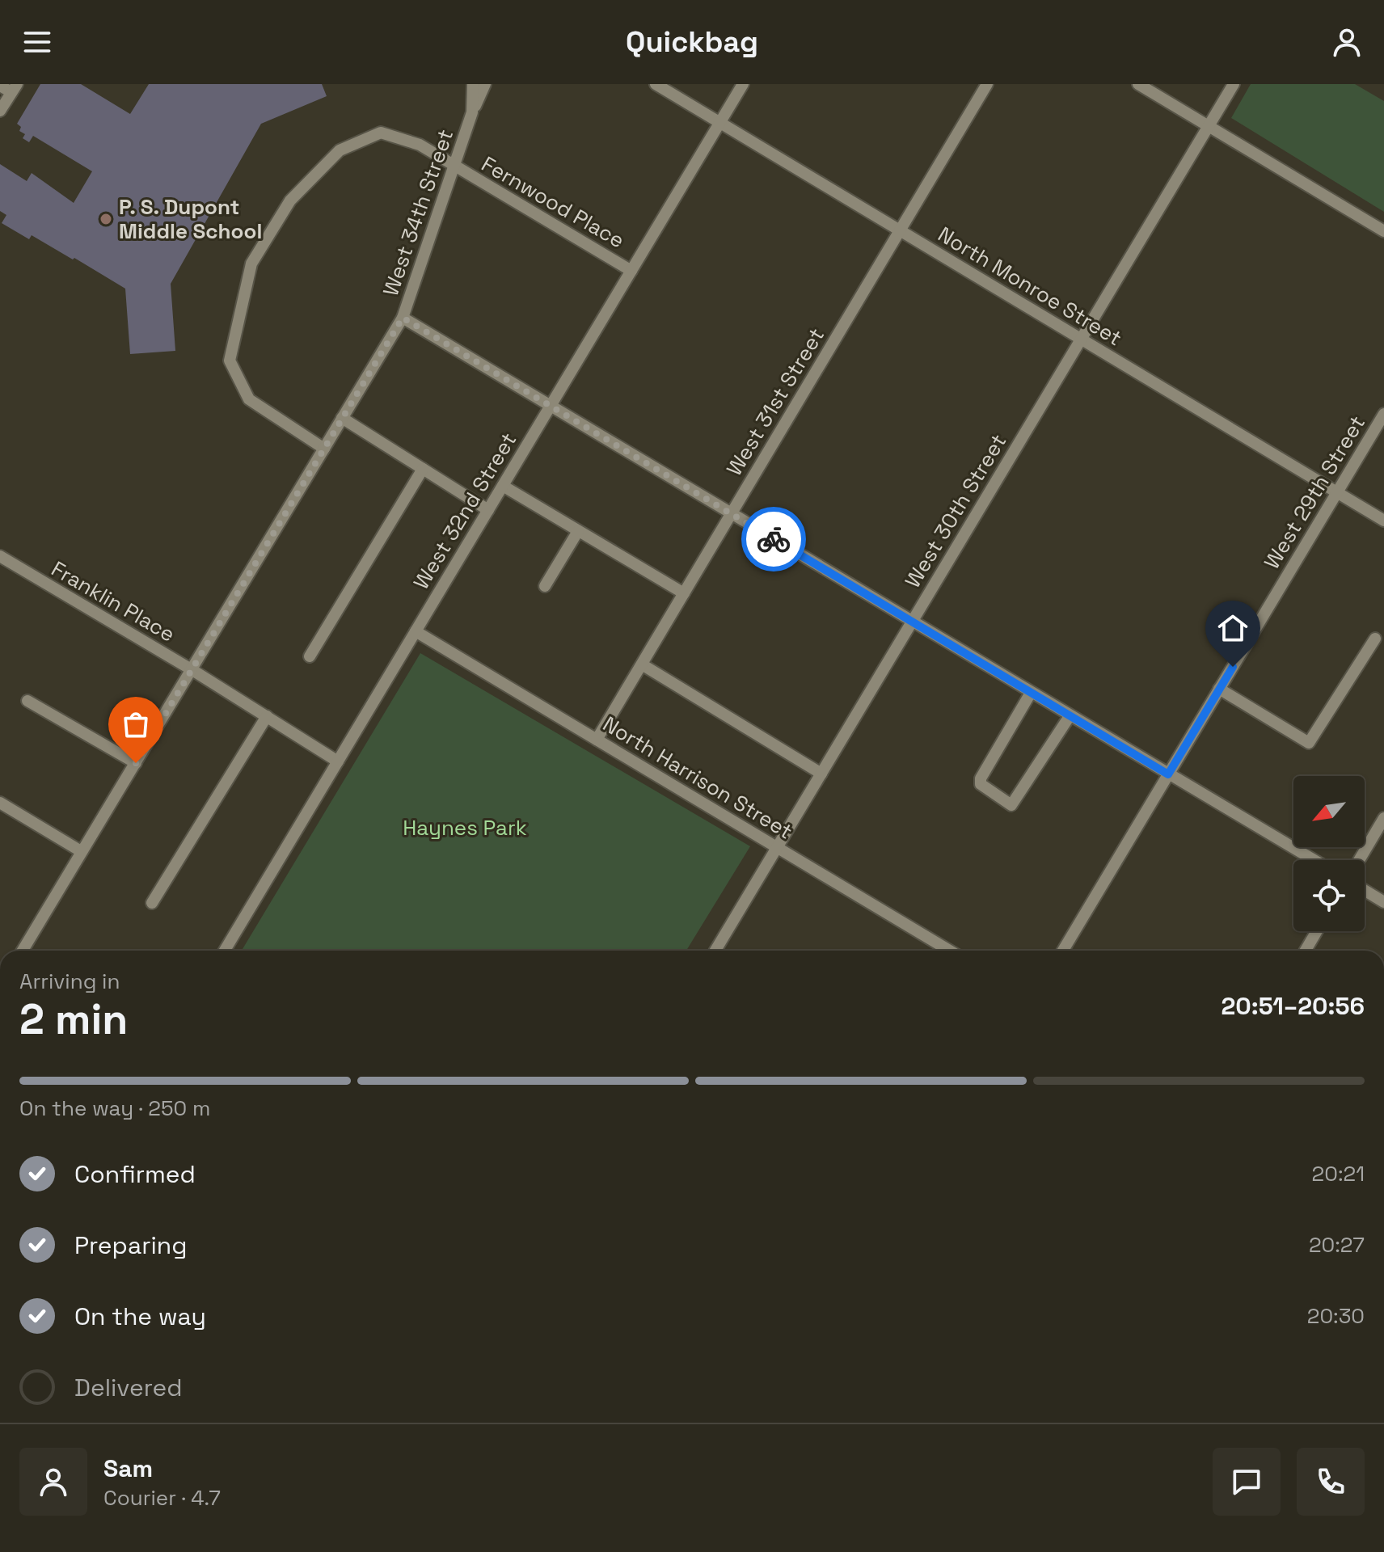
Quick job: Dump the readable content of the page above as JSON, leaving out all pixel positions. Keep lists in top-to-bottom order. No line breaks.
{"streets":{"street":["Fernwood Place","West 34th Street","North Monroe Street","West 31st Street","West 29th Street","West 32nd Street","West 30th Street","Franklin Place","North Harrison Street"]},"crossings":[["Fernwood Place","West 34th Street"],["Fernwood Place","West 32nd Street"],["West 34th Street","Franklin Place"],["North Monroe Street","West 31st Street"],["North Monroe Street","West 29th Street"],["North Monroe Street","West 32nd Street"],["North Monroe Street","West 30th Street"],["West 31st Street","North Harrison Street"],["West 32nd Street","Franklin Place"],["West 32nd Street","North Harrison Street"],["West 30th Street","North Harrison Street"]],"parks":["Haynes Park"],"places":["P. S. Dupont Middle School"],"north":"bottom left","page":{"header":"Quickbag","heading":["2 min","Arriving in","20:51–20:56"],"panel":["Sam","Courier · 4.7"],"bar":"On the way · 250 m","list":[["Confirmed","20:21"],["Preparing","20:27"],["On the way","20:30"],"Delivered"]}}
